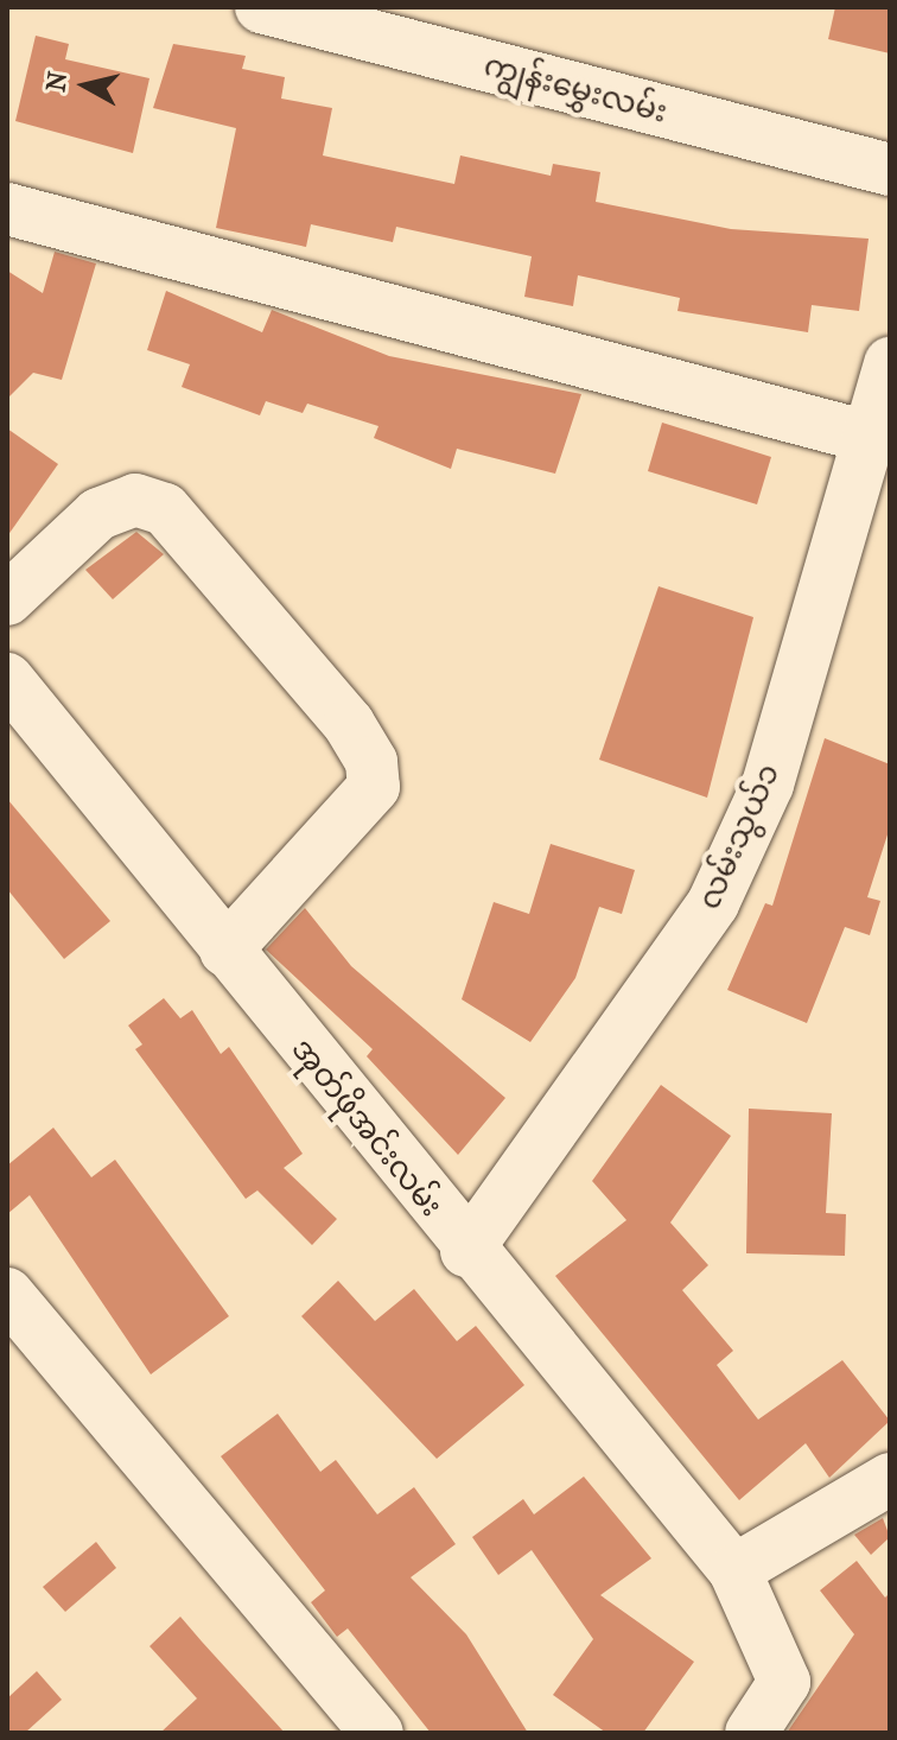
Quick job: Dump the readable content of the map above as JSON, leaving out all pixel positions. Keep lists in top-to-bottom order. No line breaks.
{"streets":{"street":["ကျွန်းမွှေးလမ်း","လမ်းသွယ်၁","အုတ်ဖိုအင်းလမ်း"]},"crossings":[["လမ်းသွယ်၁","အုတ်ဖိုအင်းလမ်း"]],"north":"left"}
